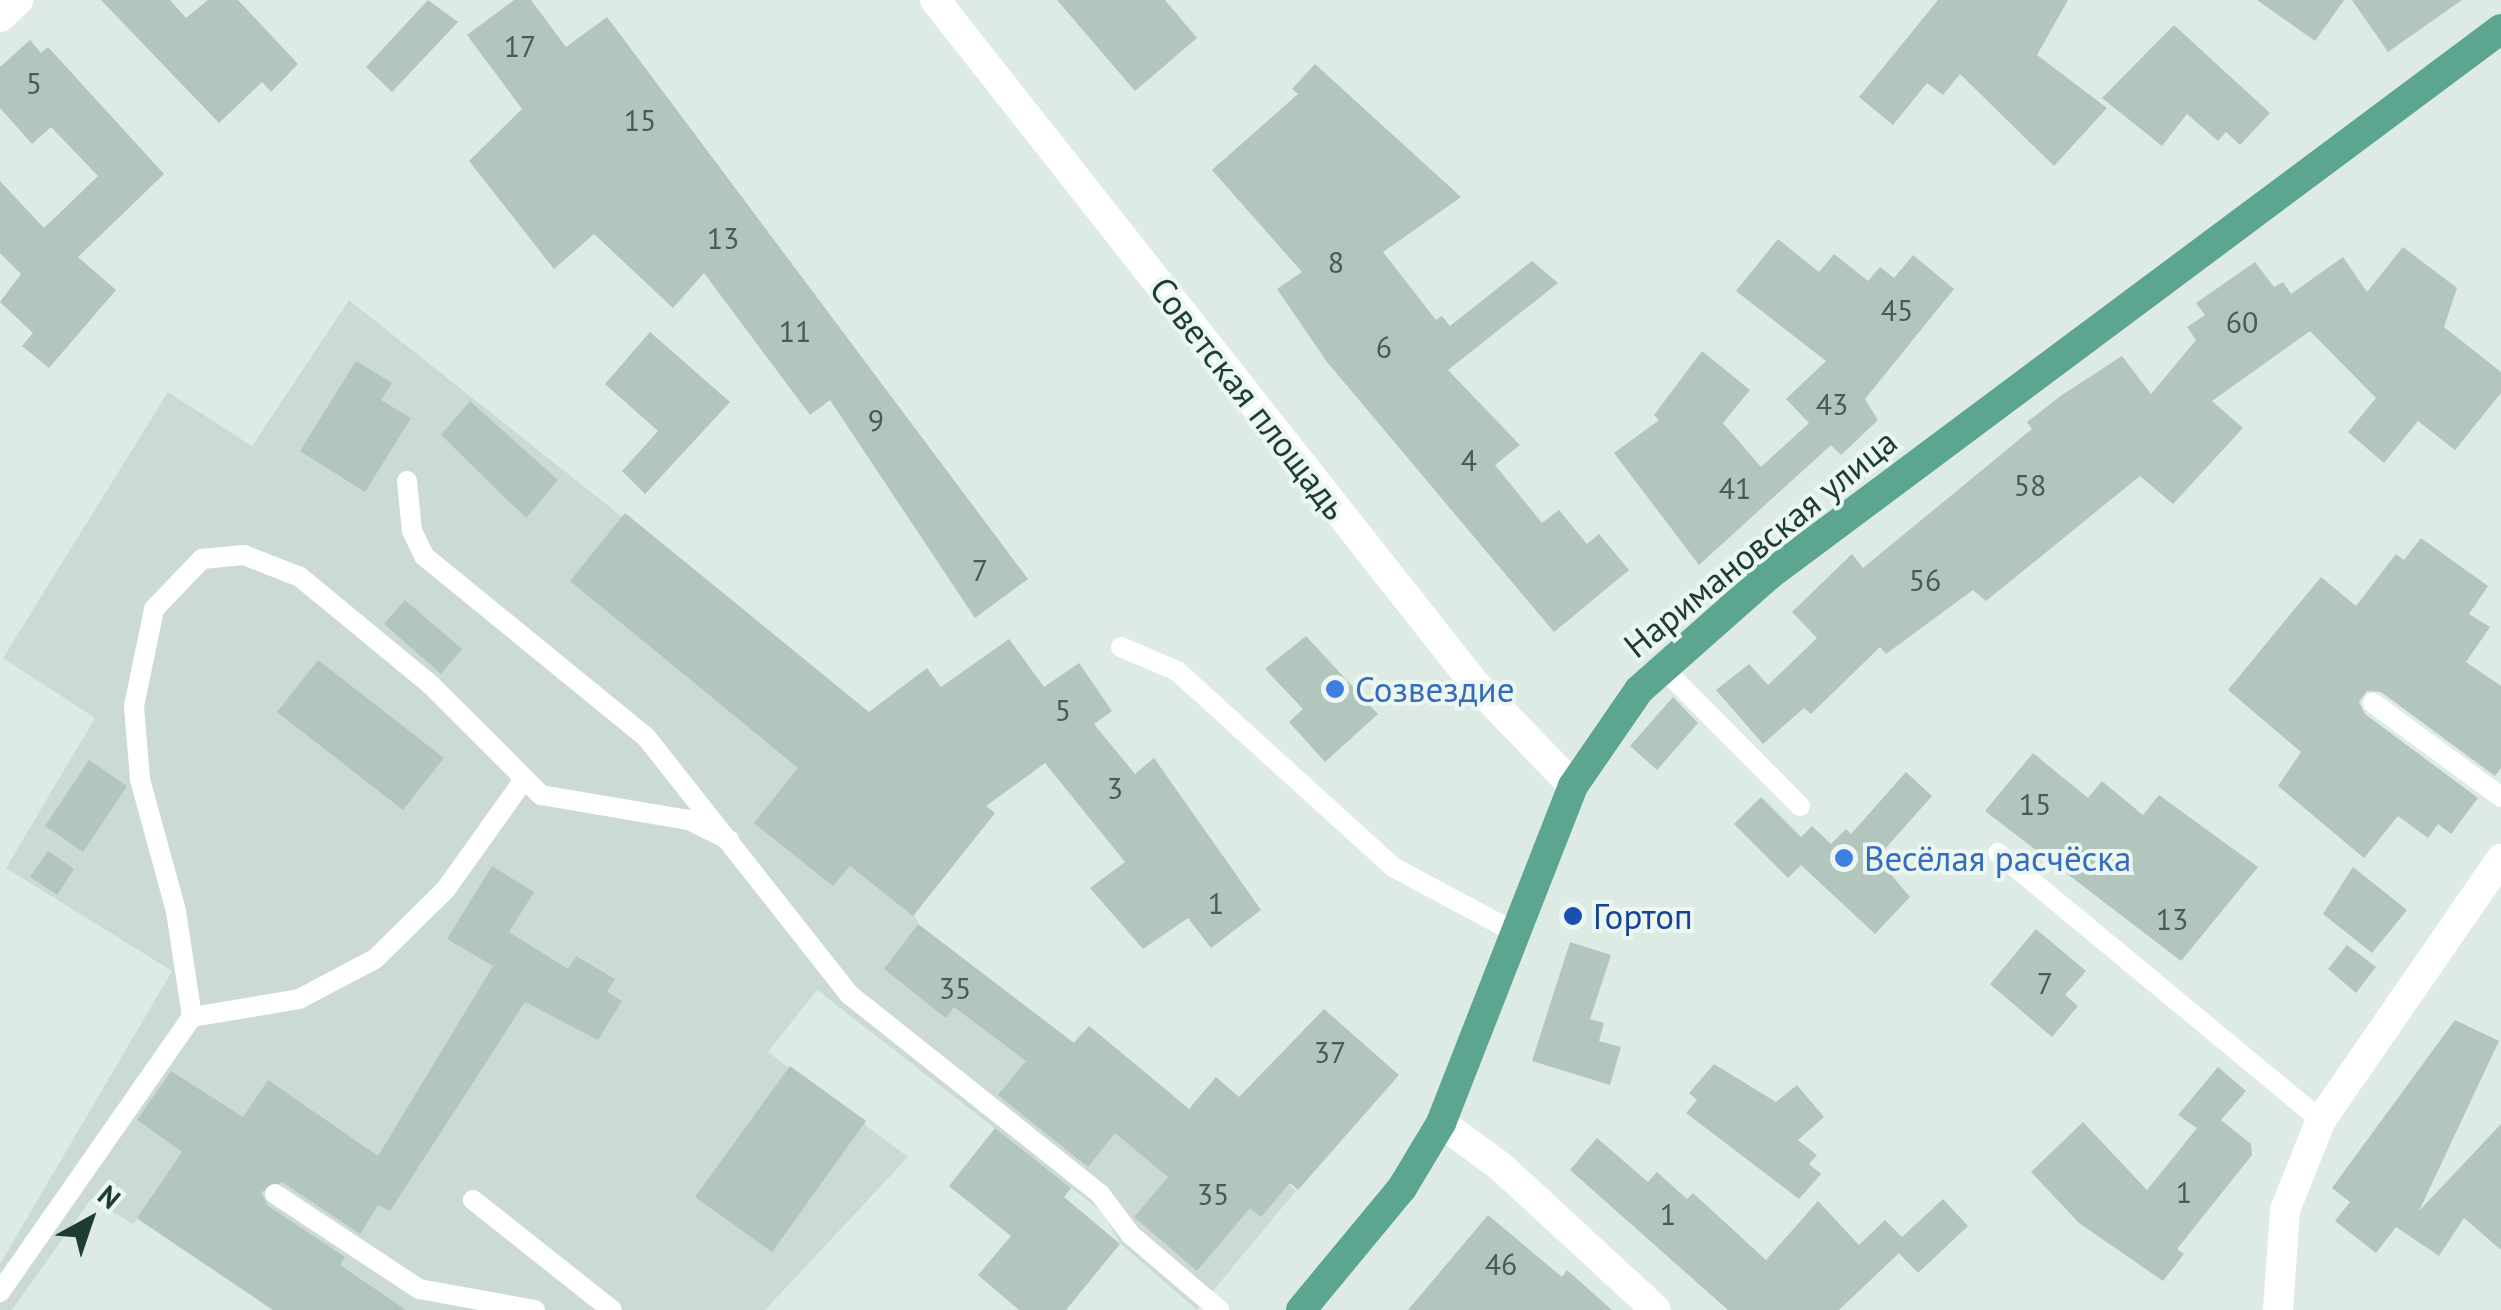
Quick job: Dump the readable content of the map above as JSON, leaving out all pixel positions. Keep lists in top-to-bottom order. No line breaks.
{"streets":{"main road":["Наримановская улица"],"street":["Советская площадь"]},"crossings":[["Советская площадь","Наримановская улица"]],"places":["Созвездие","Весёлая расчёска","Гортоп"],"house_numbers":["17","5","15","13","8","45","60","11","6","43","9","4","58","41","7","56","5","3","15","1","13","7","35","37","1","35","1","46"],"north":"top right"}
